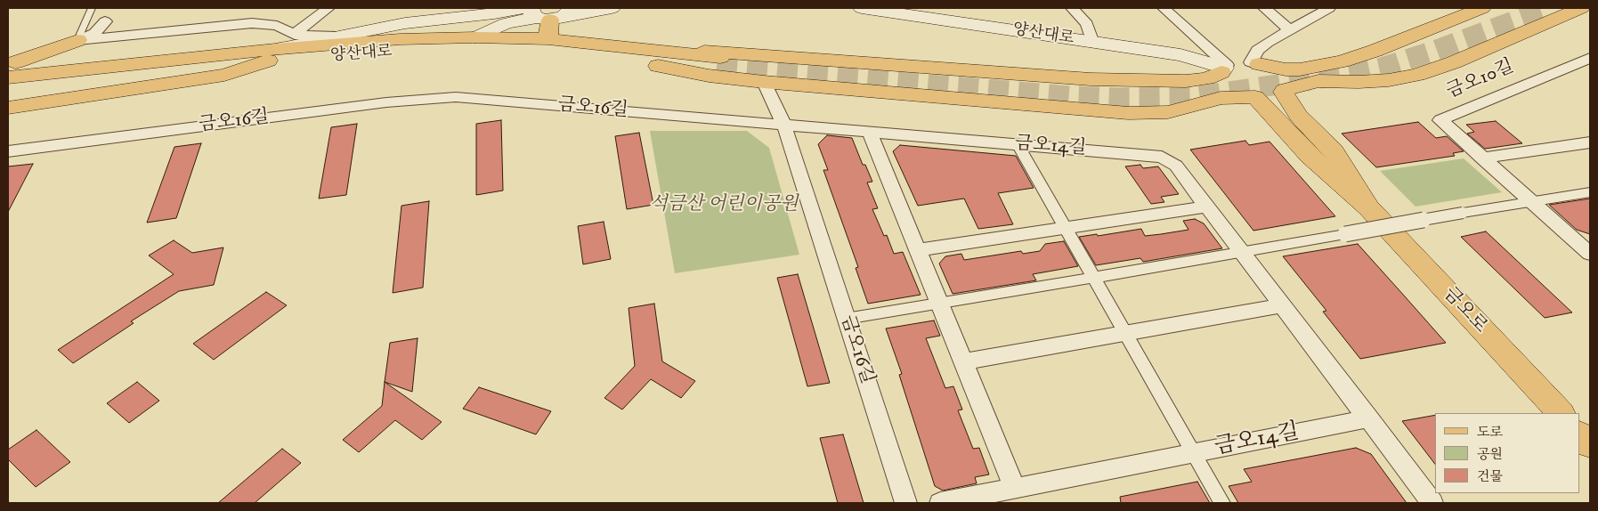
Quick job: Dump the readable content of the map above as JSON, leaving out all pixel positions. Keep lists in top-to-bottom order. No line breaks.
{"streets":{"main road":["양산대로","금오로"],"street":["금오10길","금오16길","금오14길"]},"crossings":[["금오16길","금오14길"]],"parks":["석금산 어린이공원"],"legend":["도로","공원","건물"]}
